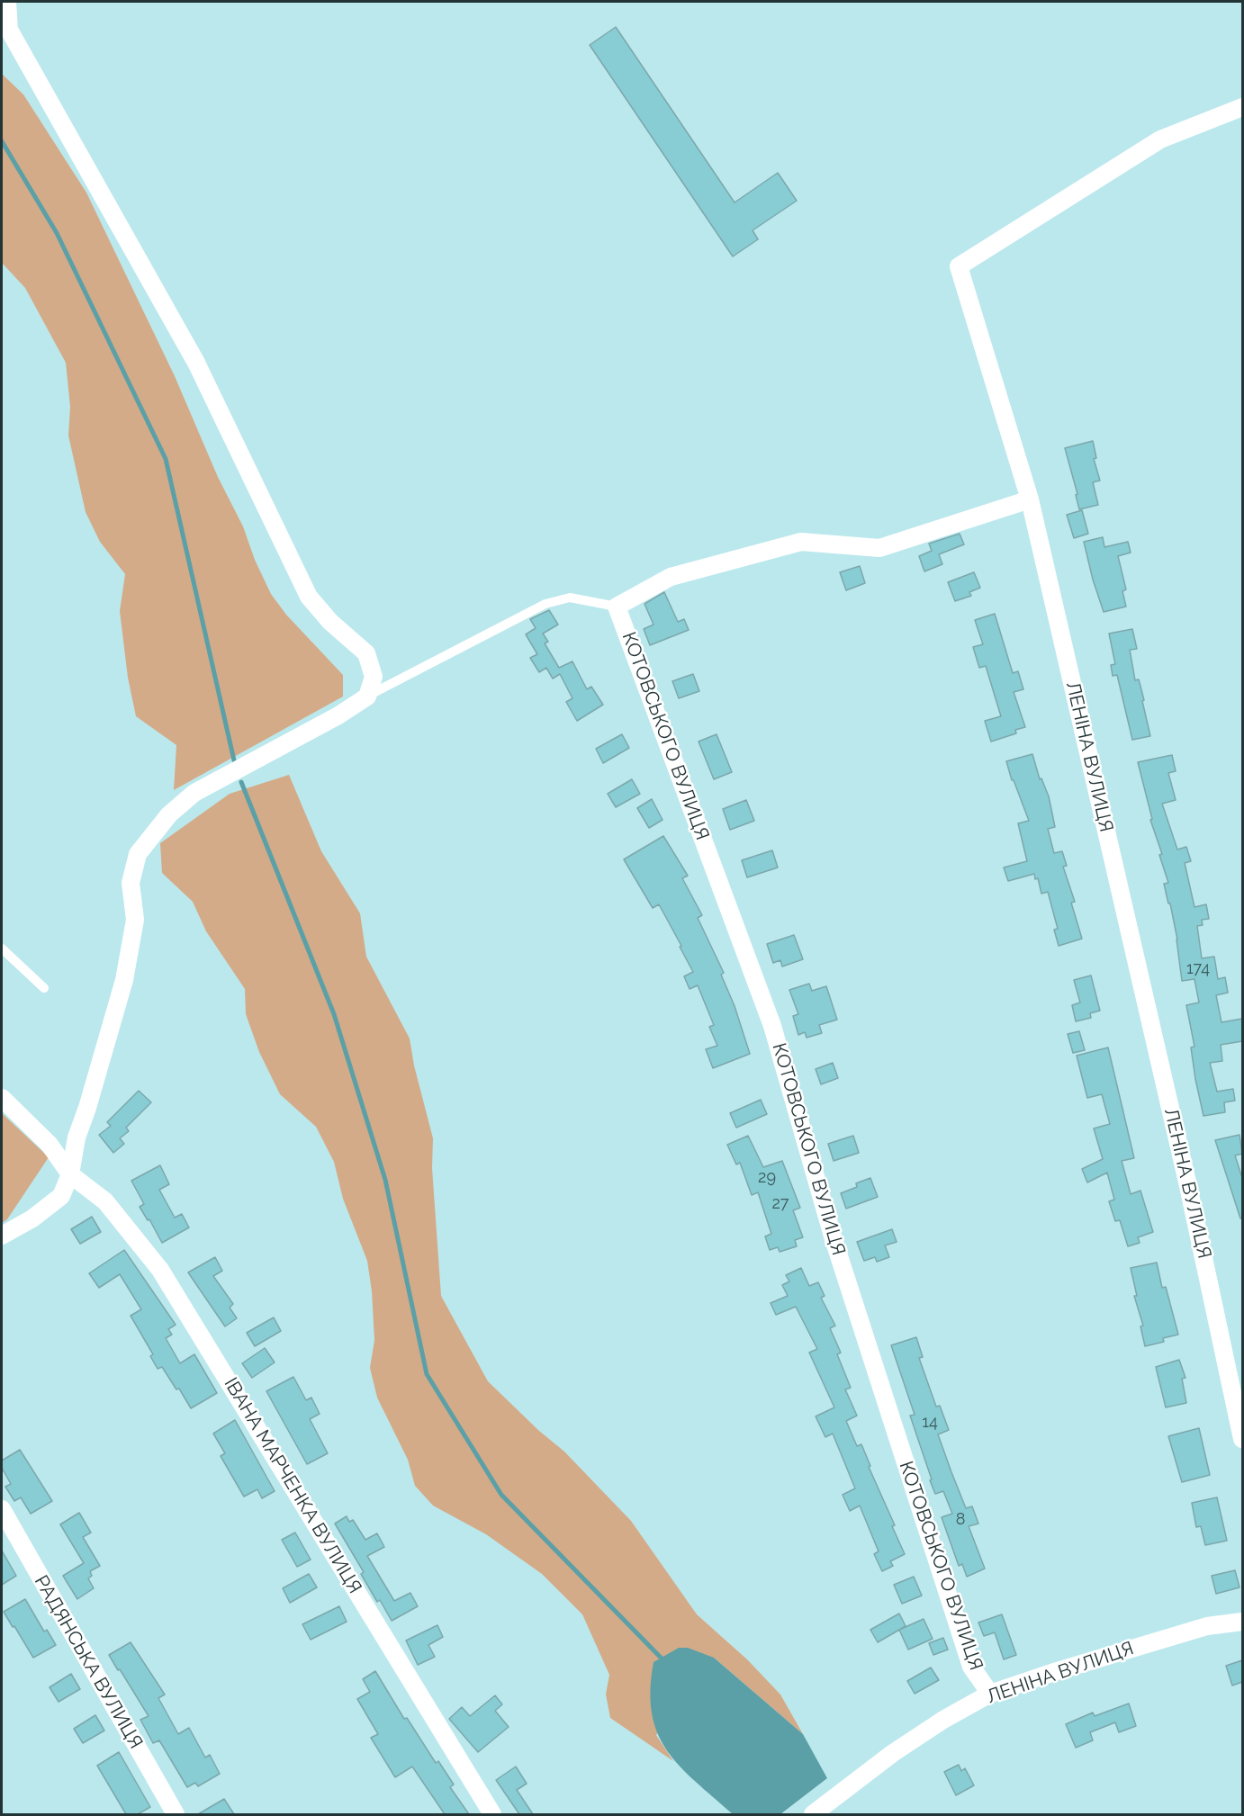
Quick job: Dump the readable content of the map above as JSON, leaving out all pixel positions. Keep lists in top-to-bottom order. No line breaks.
{"streets":{"street":["КОТОВСЬКОГО ВУЛИЦЯ","ЛЕНІНА ВУЛИЦЯ","ІВАНА МАРЧЕНКА ВУЛИЦЯ","РАДЯНСЬКА ВУЛИЦЯ"]},"crossings":[["КОТОВСЬКОГО ВУЛИЦЯ","ЛЕНІНА ВУЛИЦЯ"]],"house_numbers":["174","29","27","14","8"]}
